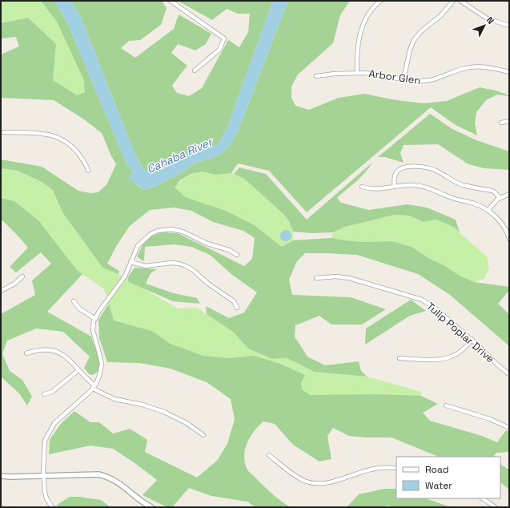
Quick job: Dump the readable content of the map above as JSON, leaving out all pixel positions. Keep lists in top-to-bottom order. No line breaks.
{"streets":{"street":["Arbor Glen","Tulip Poplar Drive"]},"water":["Cahaba River"],"legend":["Road","Water"],"north":"top right"}
